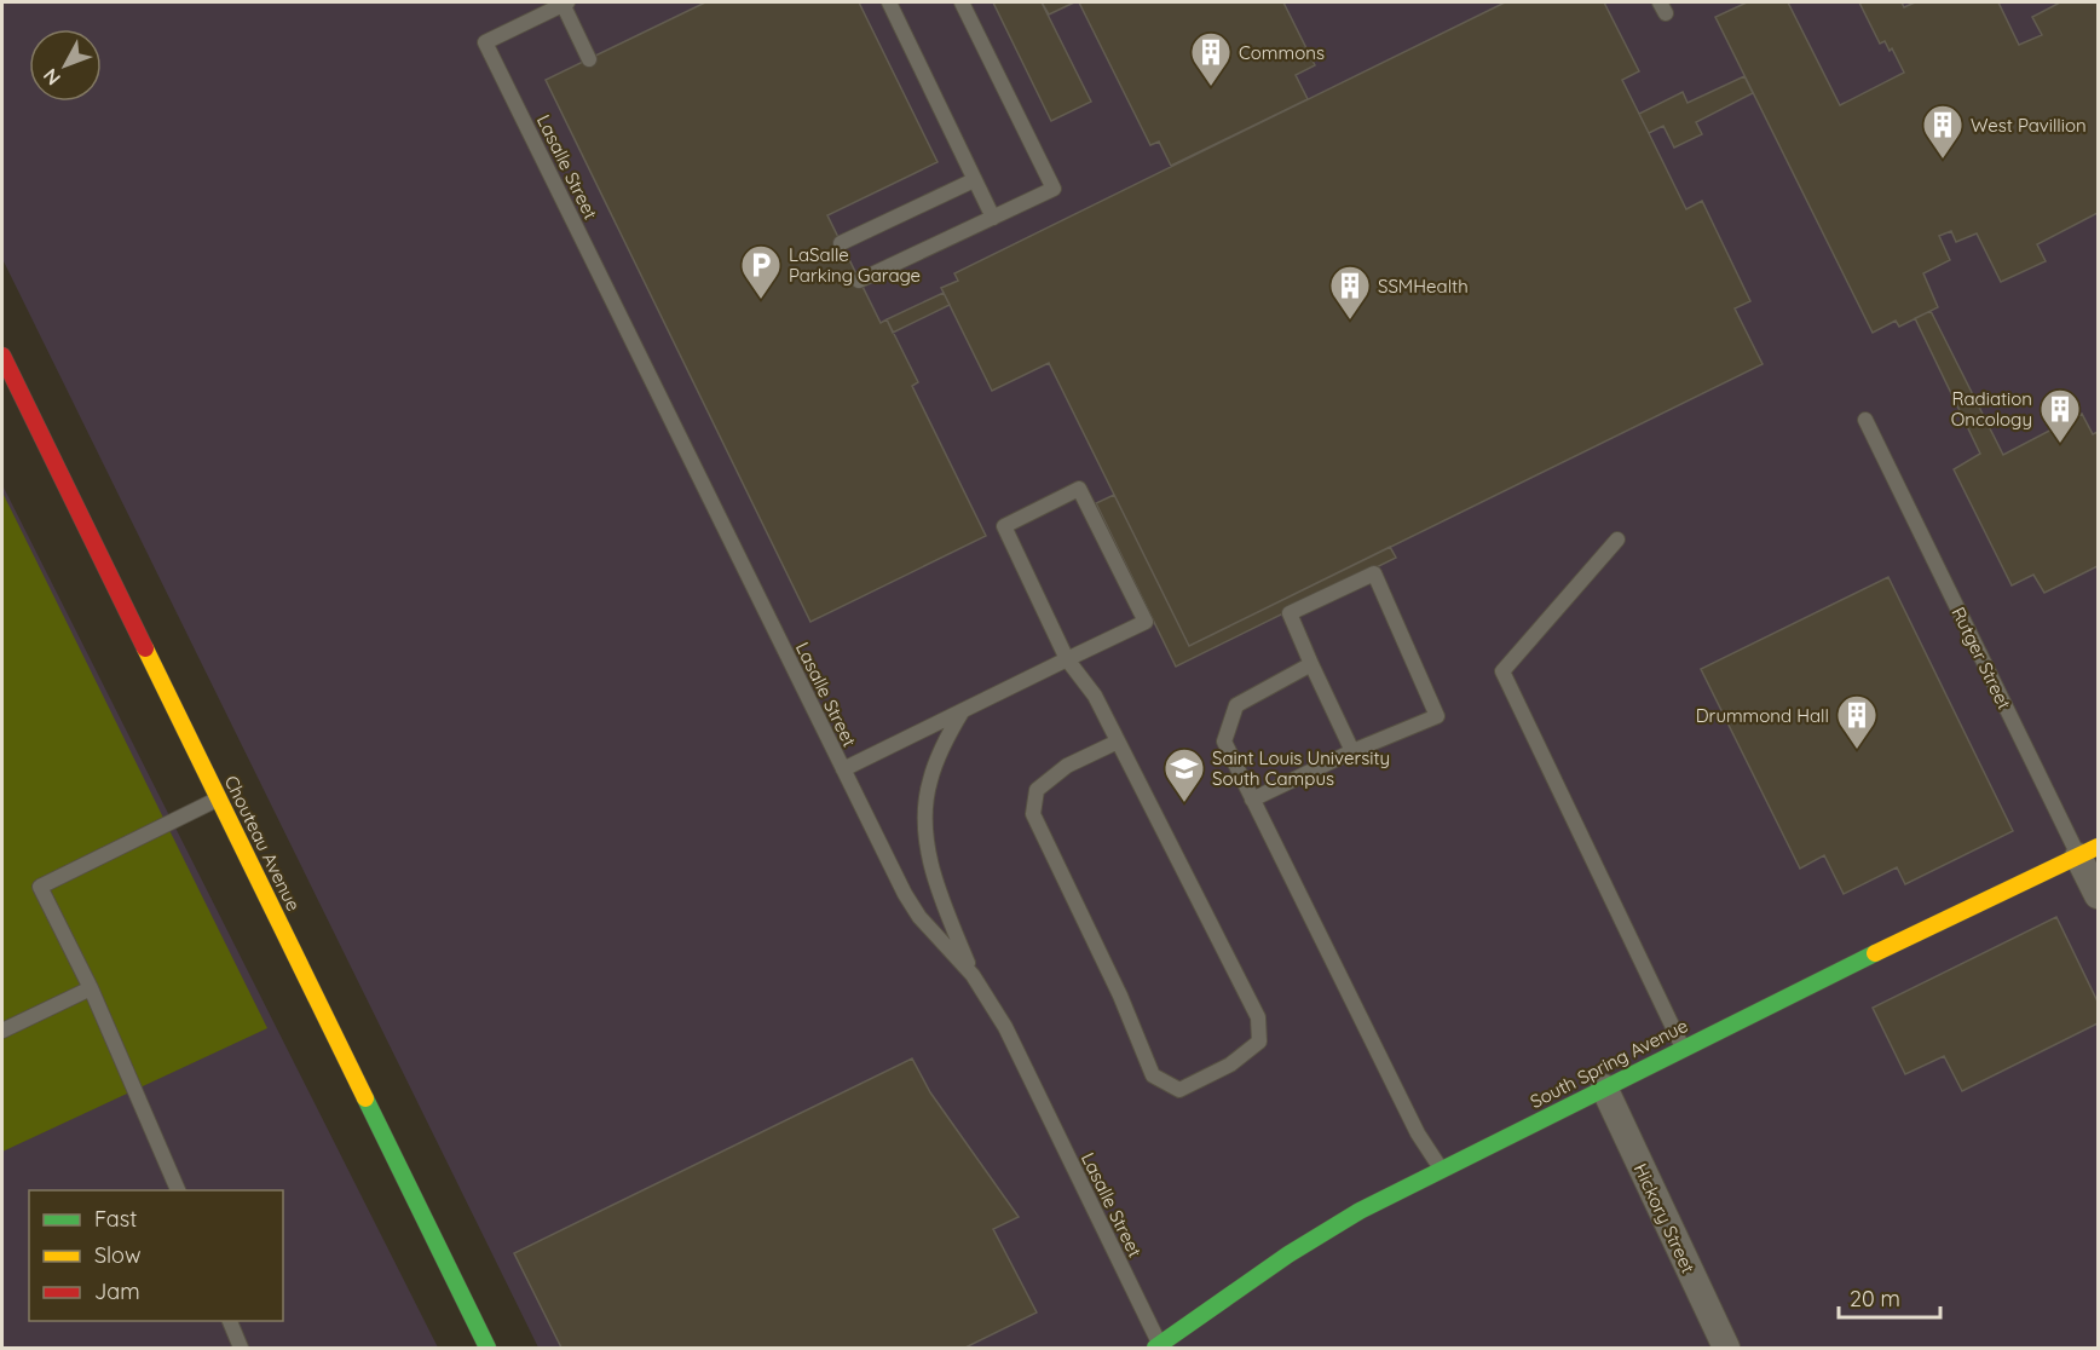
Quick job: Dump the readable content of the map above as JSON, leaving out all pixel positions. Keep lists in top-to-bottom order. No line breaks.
{"streets":{"main road":["Chouteau Avenue","South Spring Avenue"],"street":["Rutger Street","Hickory Street"],"lane":["Lasalle Street"]},"crossings":[["Lasalle Street","South Spring Avenue"],["Rutger Street","South Spring Avenue"],["South Spring Avenue","Hickory Street"]],"places":{"building":["Commons","West Pavillion","SSMHealth","Radiation Oncology","Drummond Hall"],"parking":["LaSalle Parking Garage"],"school or university":["Saint Louis University South Campus"]},"legend":["Fast","Slow","Jam"],"scale_bar":"20 m","north":"bottom left"}
